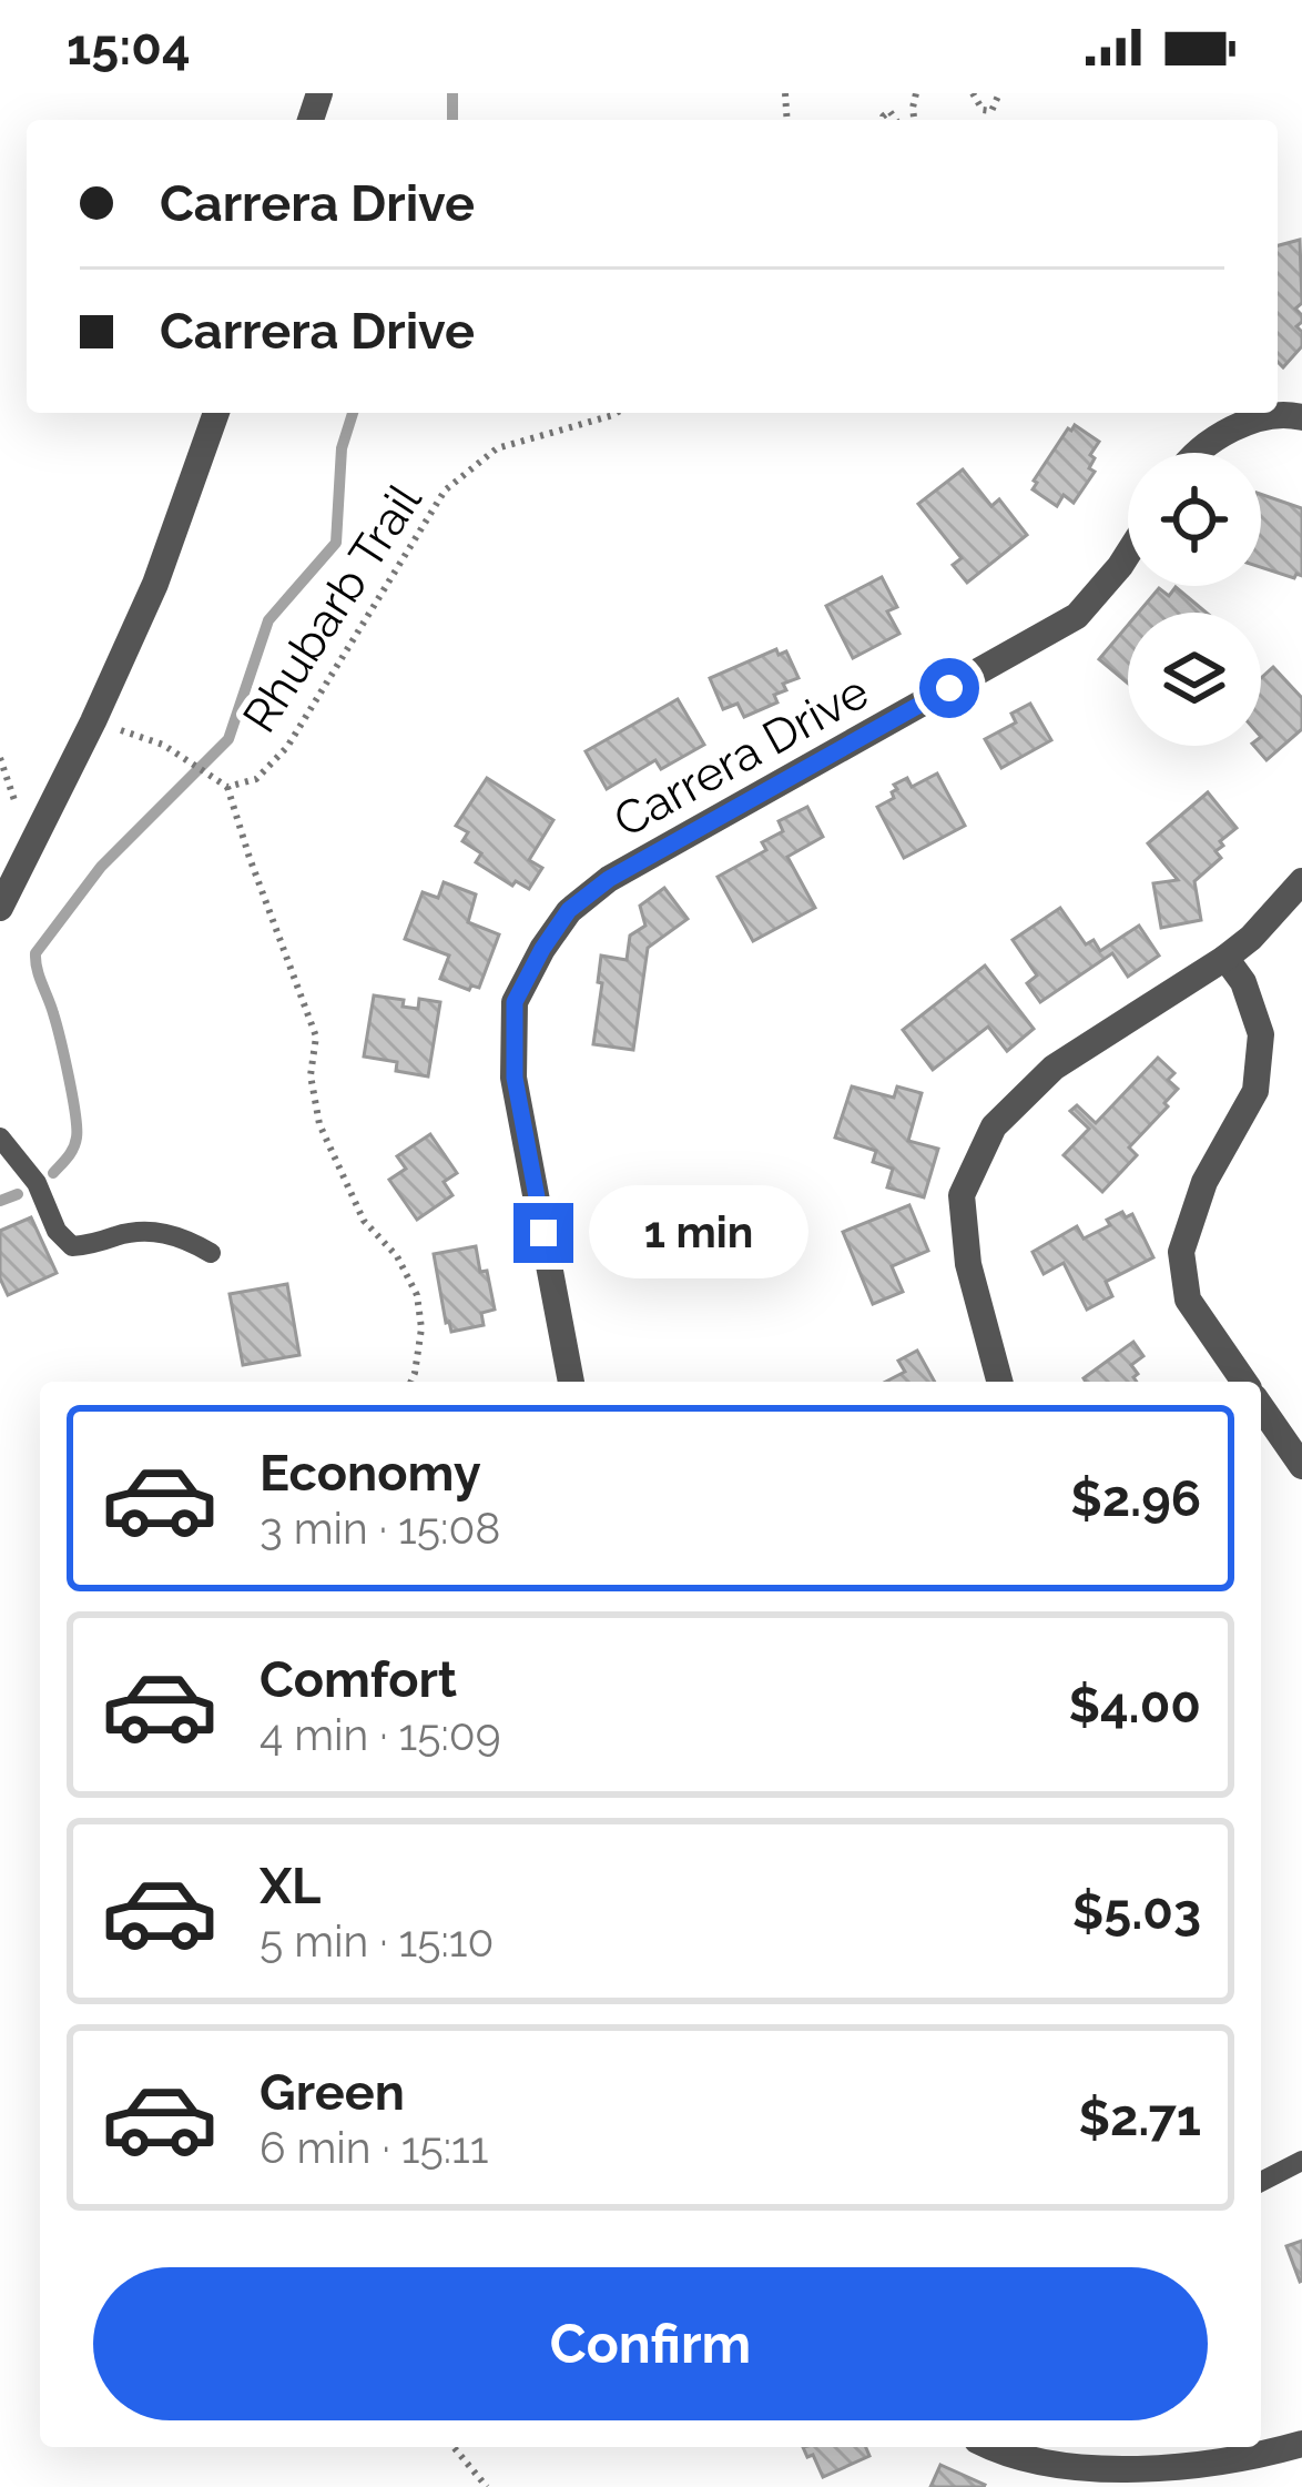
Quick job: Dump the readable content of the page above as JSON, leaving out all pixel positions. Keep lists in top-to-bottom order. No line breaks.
{"streets":{"street":["Carrera Drive"],"path":["Rhubarb Trail"]},"page":{"status":"15:04","banner":["Carrera Drive","Carrera Drive"],"bubble":"1 min","list":[{"name":"Economy","note":"3 min · 15:08","value":"$2.96"},{"name":"Comfort","note":"4 min · 15:09","value":"$4.00"},{"name":"XL","note":"5 min · 15:10","value":"$5.03"},{"name":"Green","note":"6 min · 15:11","value":"$2.71"}],"buttons":"Confirm"}}
